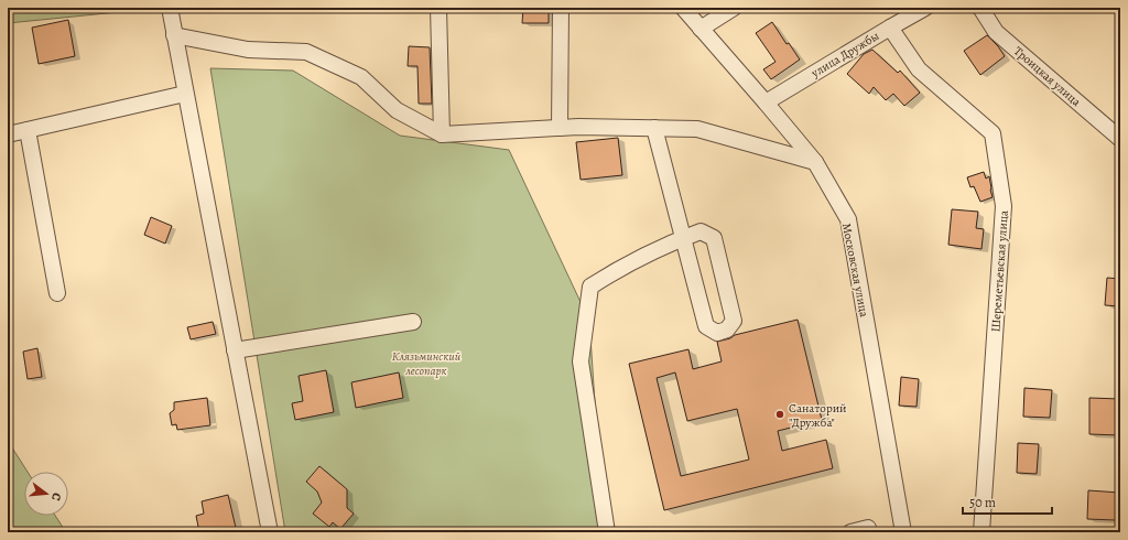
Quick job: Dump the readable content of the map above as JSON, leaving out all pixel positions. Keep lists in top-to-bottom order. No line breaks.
{"streets":{"street":["улица Дружбы","Троицкая улица","Московская улица","Шереметьевская улица"]},"crossings":[["улица Дружбы","Московская улица"],["улица Дружбы","Шереметьевская улица"]],"parks":["Клязьминский лесопарк"],"places":["Санаторий \"Дружба\""],"scale_bar":"50 m","north":"right"}
